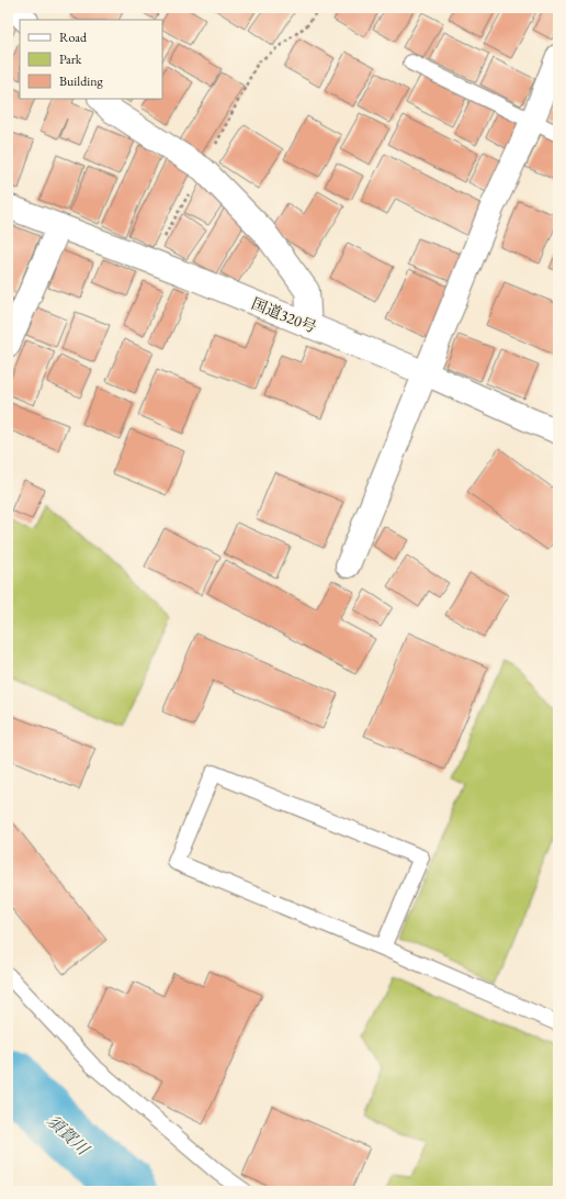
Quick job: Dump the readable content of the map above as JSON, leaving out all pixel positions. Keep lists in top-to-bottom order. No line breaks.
{"streets":{"street":["国道320号"]},"water":["須賀川"],"legend":["Road","Park","Building"]}
